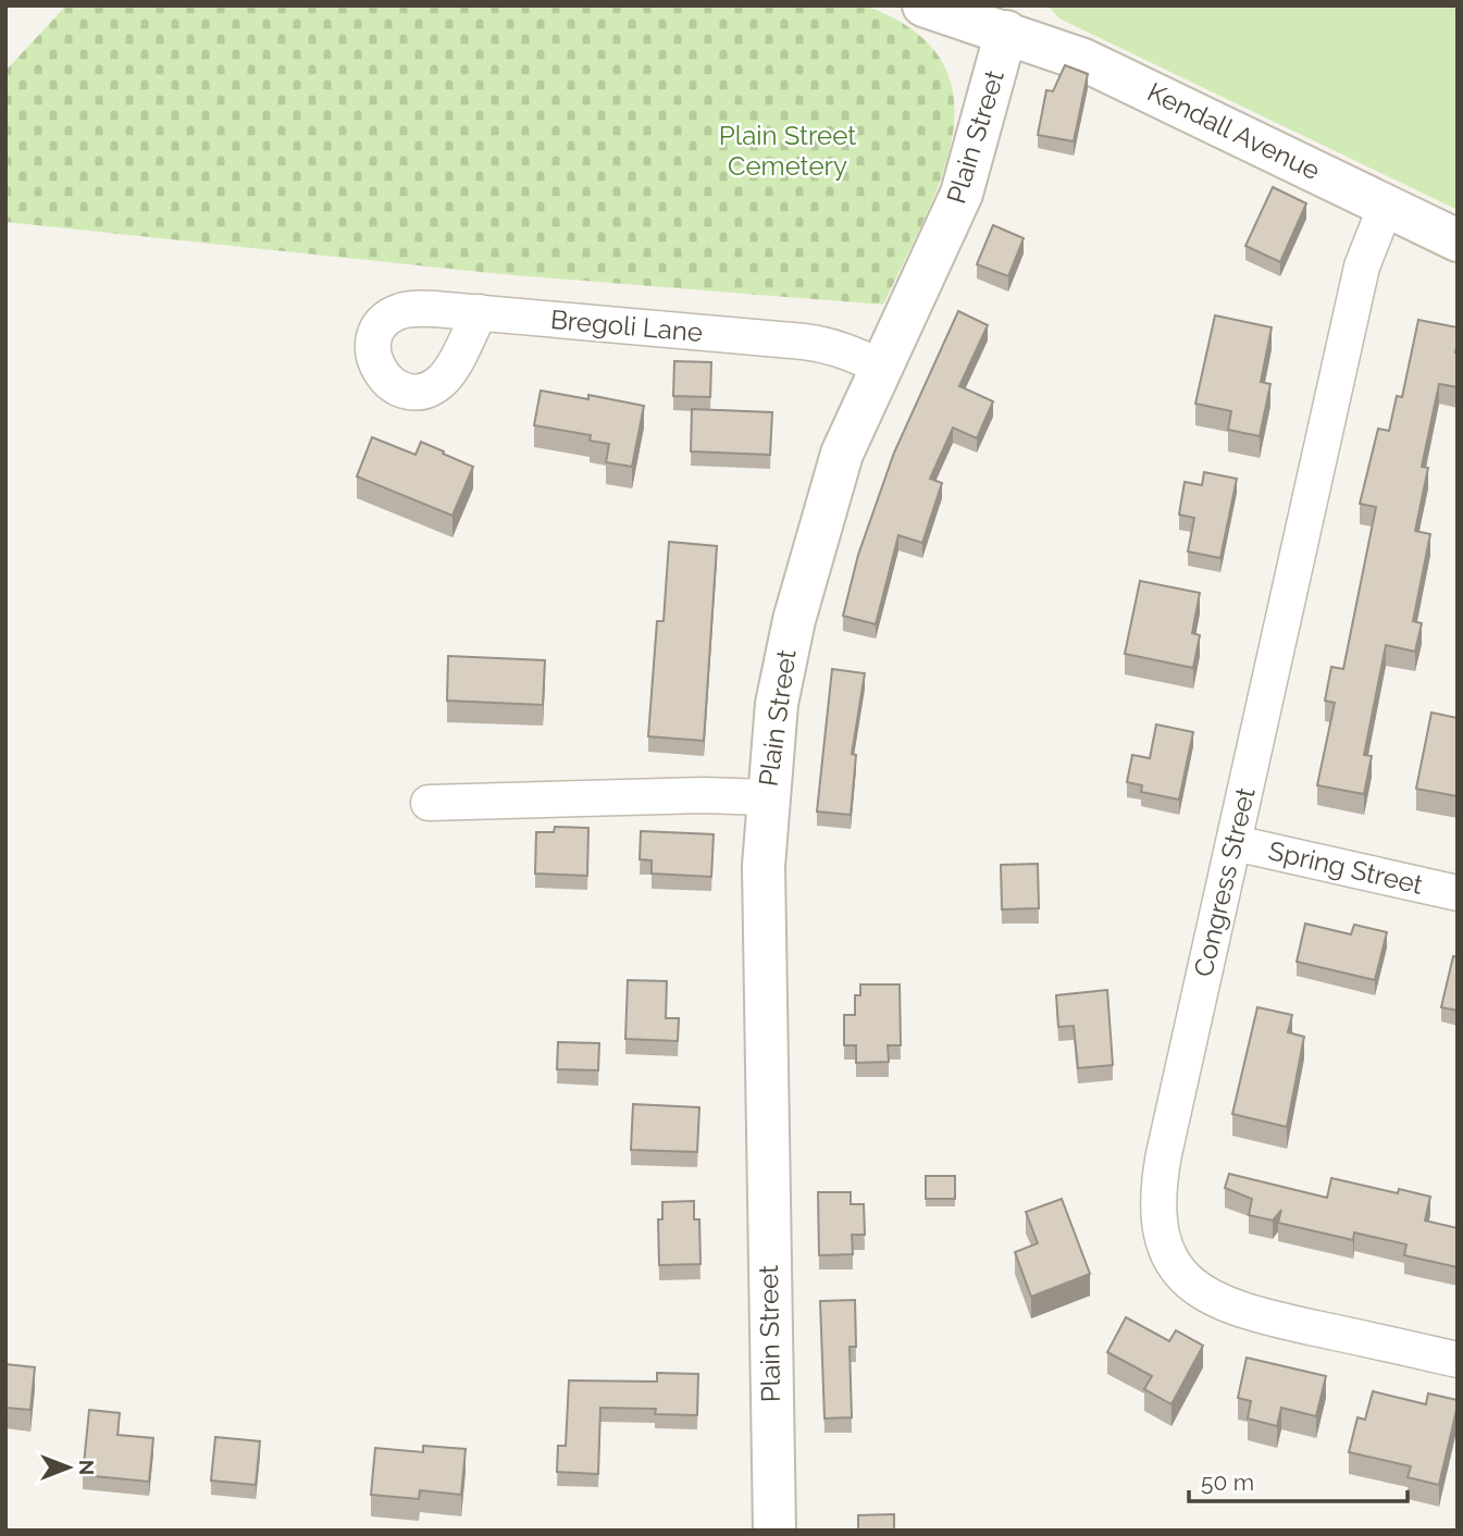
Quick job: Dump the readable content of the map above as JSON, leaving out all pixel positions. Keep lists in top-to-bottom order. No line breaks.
{"streets":{"street":["Kendall Avenue","Plain Street","Bregoli Lane","Spring Street","Congress Street"]},"crossings":[["Kendall Avenue","Plain Street"],["Kendall Avenue","Congress Street"],["Plain Street","Bregoli Lane"],["Spring Street","Congress Street"]],"parks":["Plain Street Cemetery"],"scale_bar":"50 m","north":"right"}
